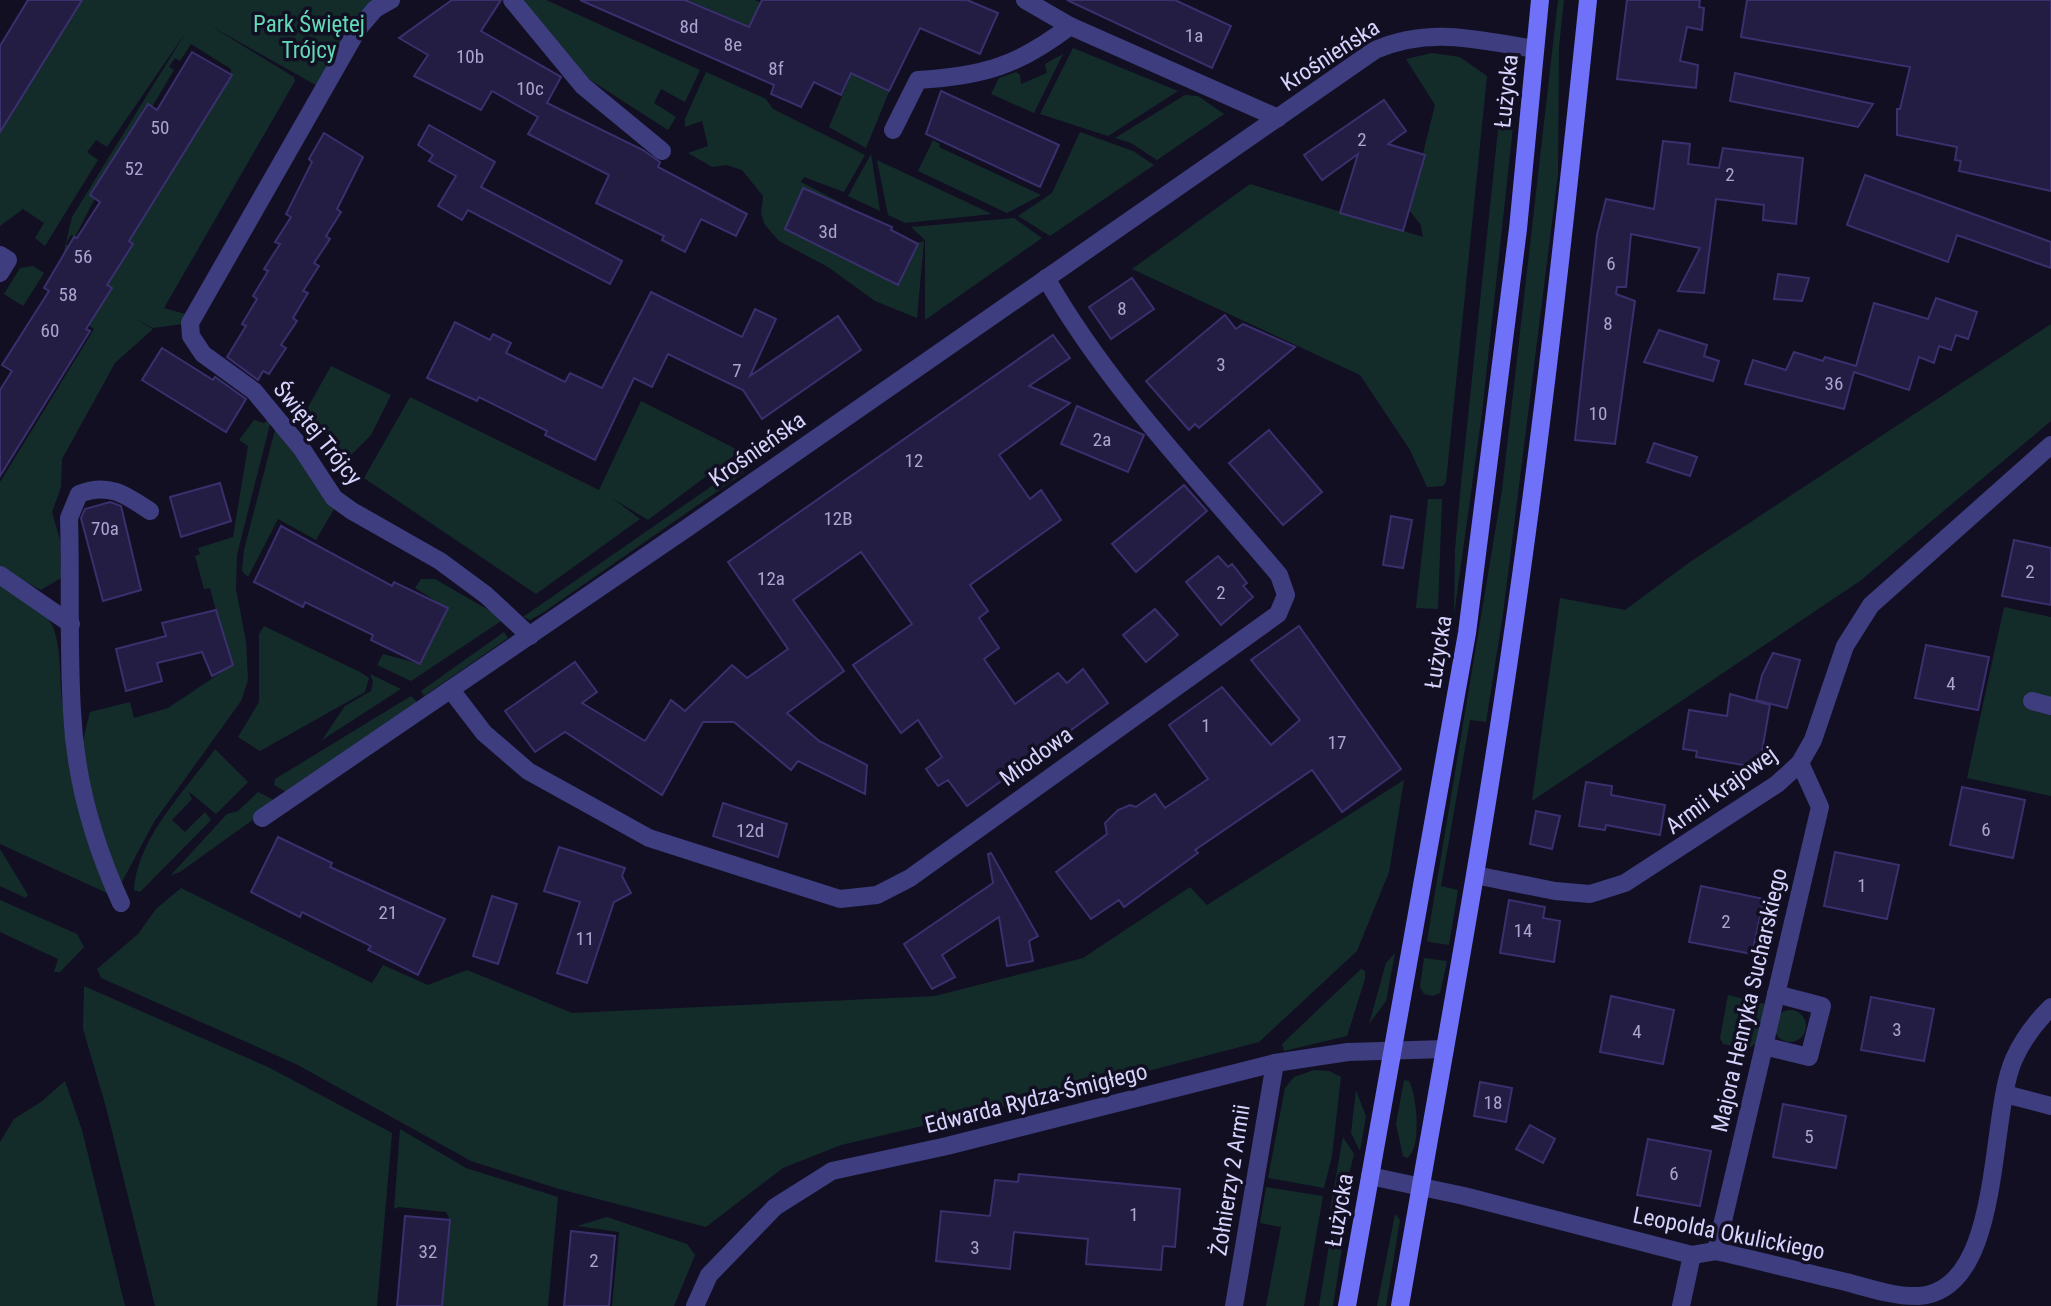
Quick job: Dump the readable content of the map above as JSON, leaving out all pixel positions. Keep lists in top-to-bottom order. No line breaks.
{"streets":{"main road":["Łużycka"],"street":["Krośnieńska","Świętej Trójcy","Miodowa","Armii Krajowej","Majora Henryka Sucharskiego","Edwarda Rydza-Śmigłego","Żołnierzy 2 Armii","Leopolda Okulickiego"]},"crossings":[["Krośnieńska","Łużycka"],["Krośnieńska","Świętej Trójcy"],["Krośnieńska","Miodowa"],["Łużycka","Edwarda Rydza-Śmigłego"],["Łużycka","Leopolda Okulickiego"],["Armii Krajowej","Majora Henryka Sucharskiego"],["Majora Henryka Sucharskiego","Leopolda Okulickiego"],["Edwarda Rydza-Śmigłego","Żołnierzy 2 Armii"]],"parks":["Park Świętej Trójcy"],"house_numbers":["8d","1a","8e","10b","8f","10c","50","2","52","2","3d","56","6","58","8","8","60","3","7","36","10","2a","12","12B","70a","2","12a","2","4","1","17","6","12d","1","21","2","14","11","3","4","18","5","6","1","3","32","2"]}
